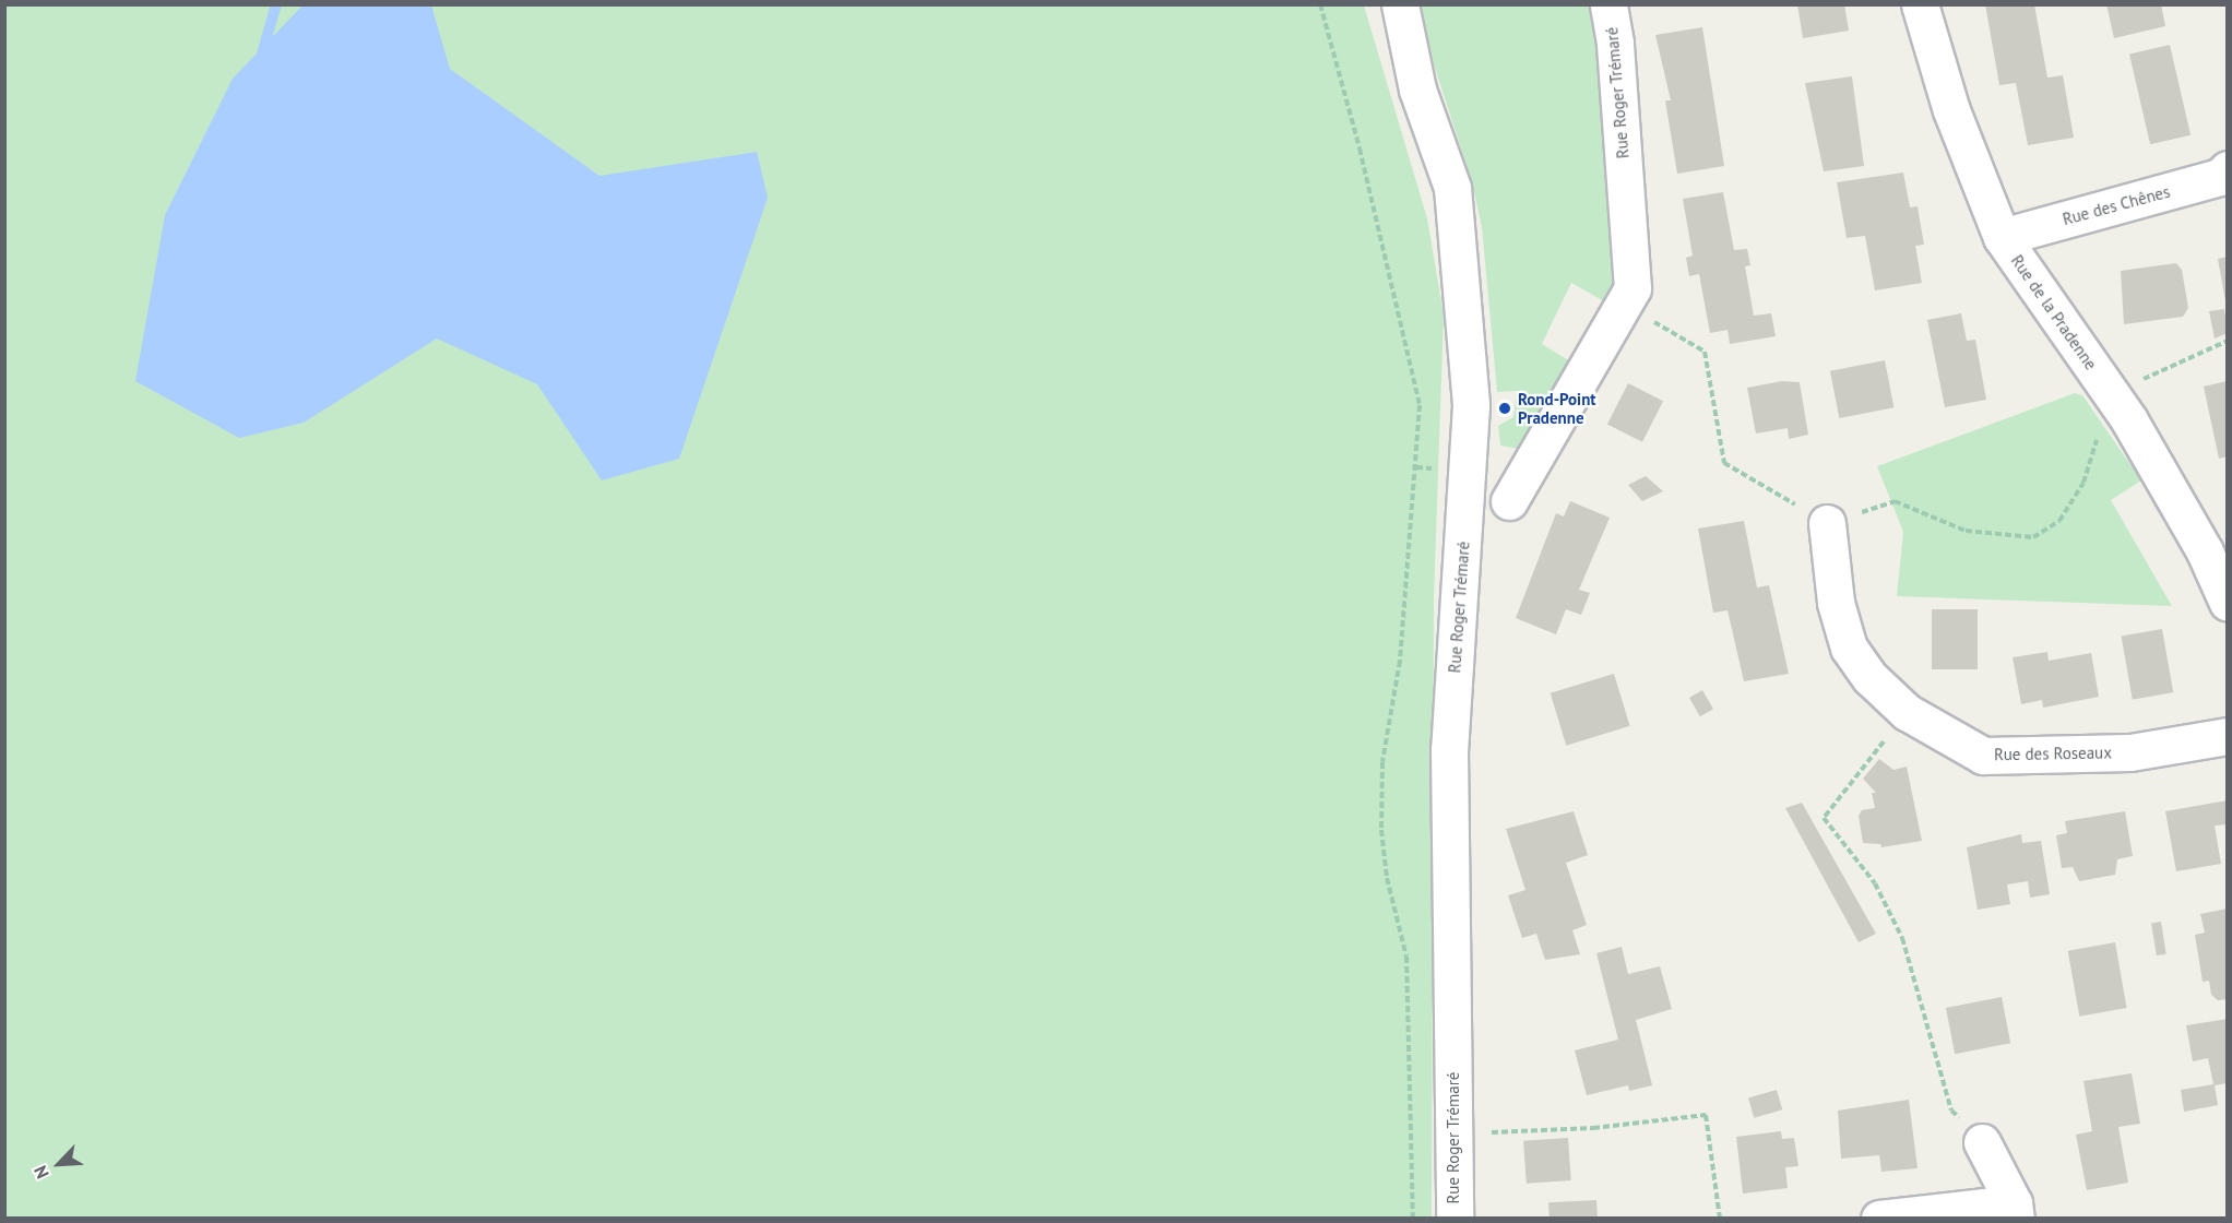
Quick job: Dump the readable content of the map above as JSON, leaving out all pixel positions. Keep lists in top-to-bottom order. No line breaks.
{"streets":{"street":["Rue Roger Trémaré","Rue des Chênes","Rue de la Pradenne","Rue des Roseaux"]},"crossings":[["Rue des Chênes","Rue de la Pradenne"]],"places":["Rond-Point Pradenne"],"north":"bottom left"}
